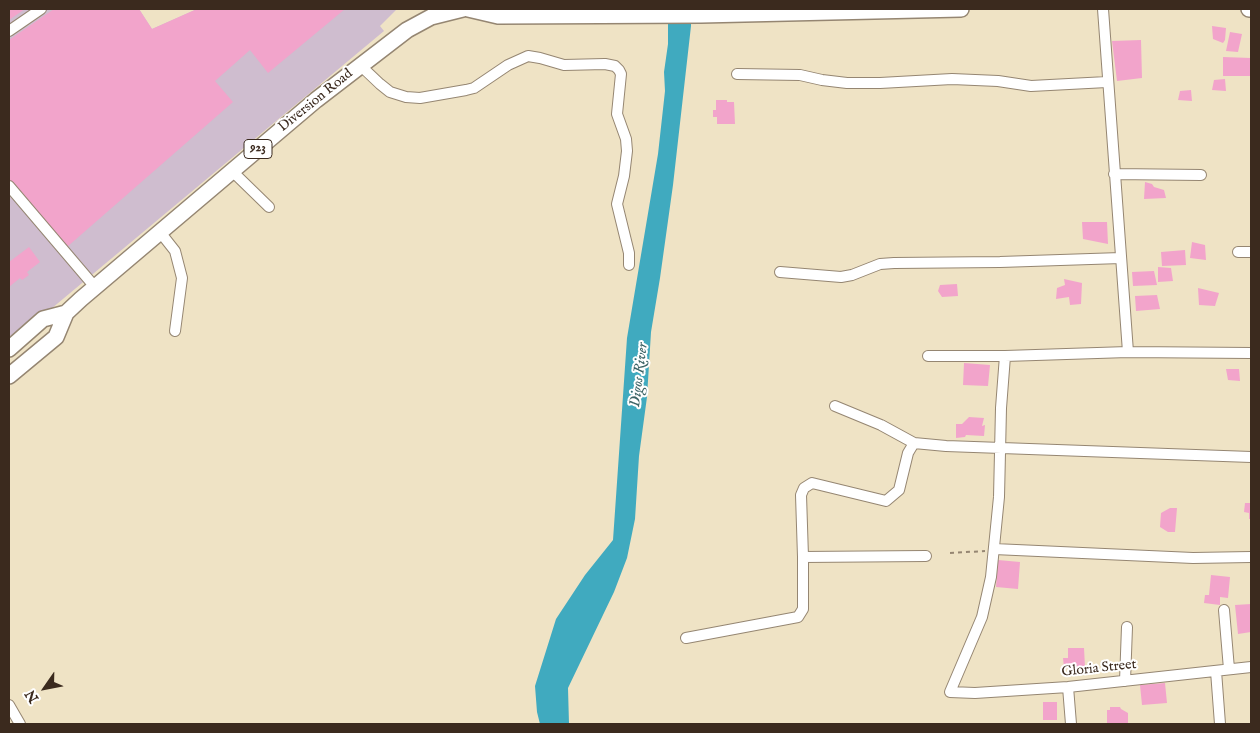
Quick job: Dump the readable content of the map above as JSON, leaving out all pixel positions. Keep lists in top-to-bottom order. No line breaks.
{"streets":{"highway":["Diversion Road","923"],"street":["Gloria Street"]},"water":["Digos River"],"north":"bottom left"}
